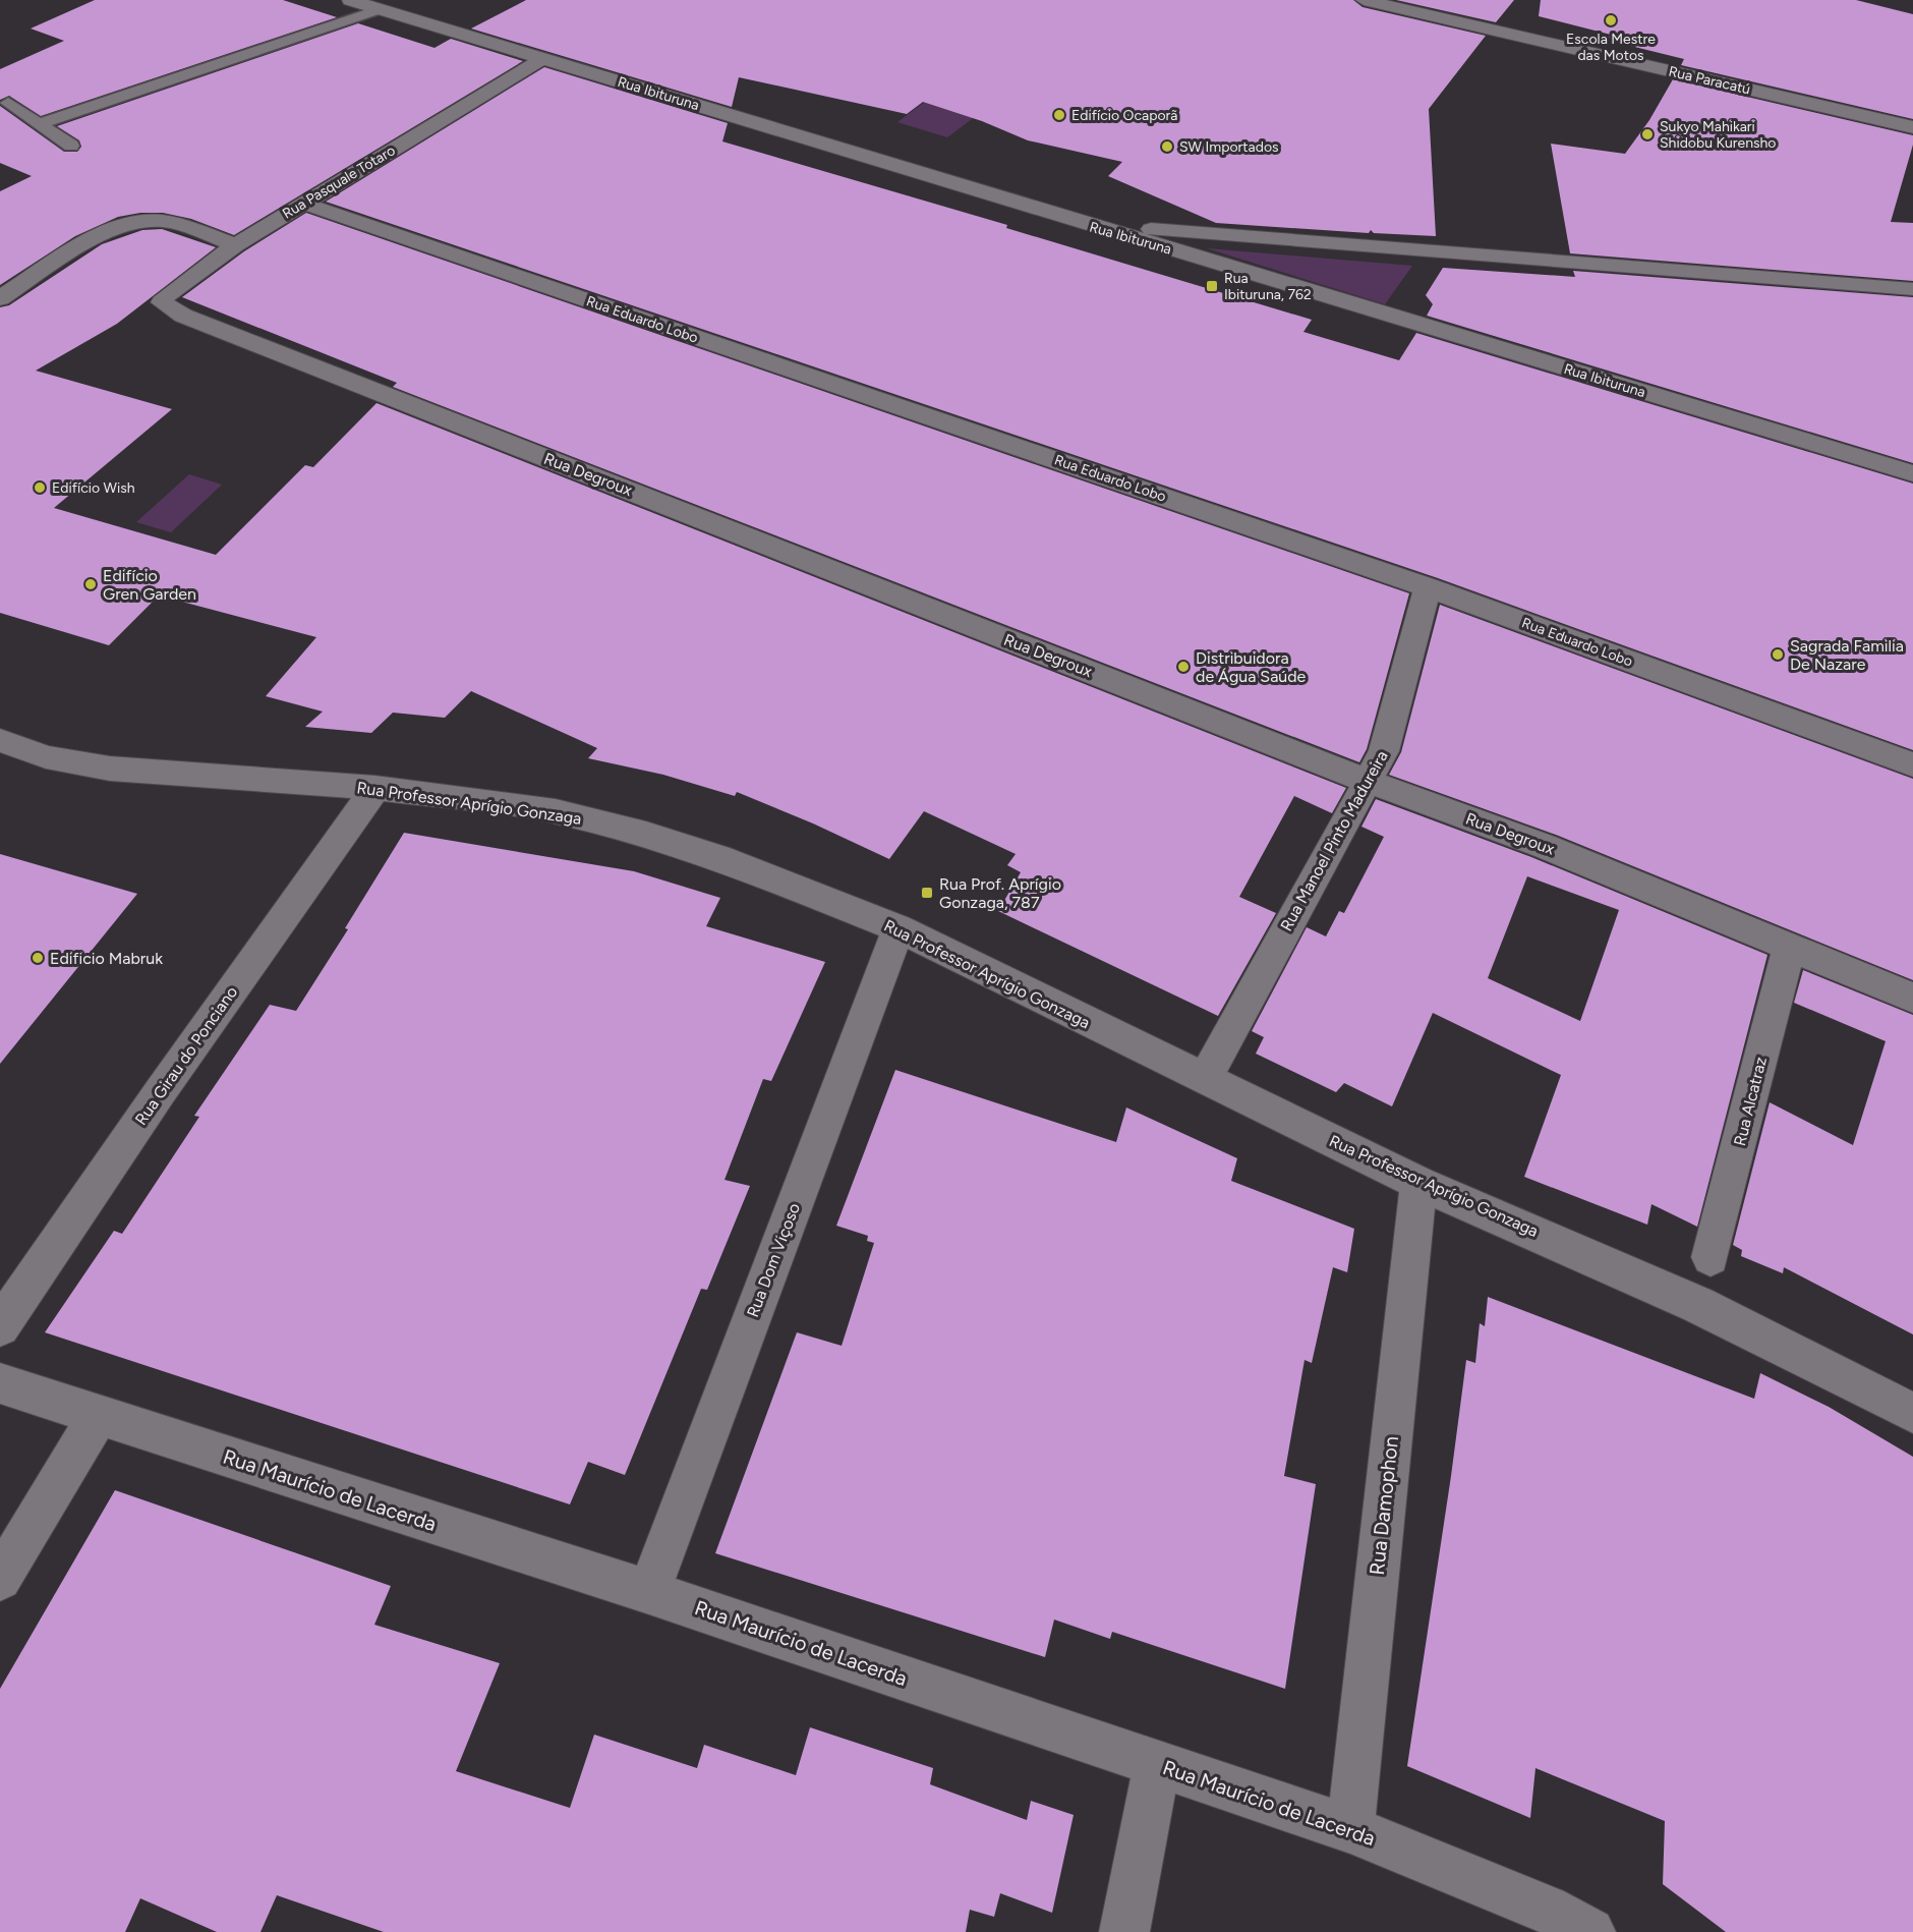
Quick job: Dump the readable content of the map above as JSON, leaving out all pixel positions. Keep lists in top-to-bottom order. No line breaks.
{"streets":{"street":["Rua Paracatú","Rua Ibituruna","Rua Pasquale Totaro","Rua Eduardo Lobo","Rua Degroux","Rua Professor Aprígio Gonzaga","Rua Manoel Pinto Madureira","Rua Girau do Ponciano","Rua Alcatraz","Rua Dom Viçoso","Rua Maurício de Lacerda","Rua Damophon"]},"crossings":[["Rua Ibituruna","Rua Pasquale Totaro"],["Rua Pasquale Totaro","Rua Eduardo Lobo"],["Rua Pasquale Totaro","Rua Degroux"],["Rua Eduardo Lobo","Rua Manoel Pinto Madureira"],["Rua Degroux","Rua Manoel Pinto Madureira"],["Rua Degroux","Rua Alcatraz"],["Rua Professor Aprígio Gonzaga","Rua Manoel Pinto Madureira"],["Rua Professor Aprígio Gonzaga","Rua Girau do Ponciano"],["Rua Professor Aprígio Gonzaga","Rua Dom Viçoso"],["Rua Professor Aprígio Gonzaga","Rua Damophon"],["Rua Dom Viçoso","Rua Maurício de Lacerda"],["Rua Maurício de Lacerda","Rua Damophon"]],"places":{"other":["Escola Mestre das Motos","Edifício Ocaporã","Sukyo Mahikari Shidobu Kurensho","SW Importados","Edifício Wish","Edifício Gren Garden","Sagrada Familia De Nazare","Distribuidora de Água Saúde","Edificio Mabruk"],"transit":["Rua Ibituruna, 762","Rua Prof. Aprígio Gonzaga, 787"]}}
